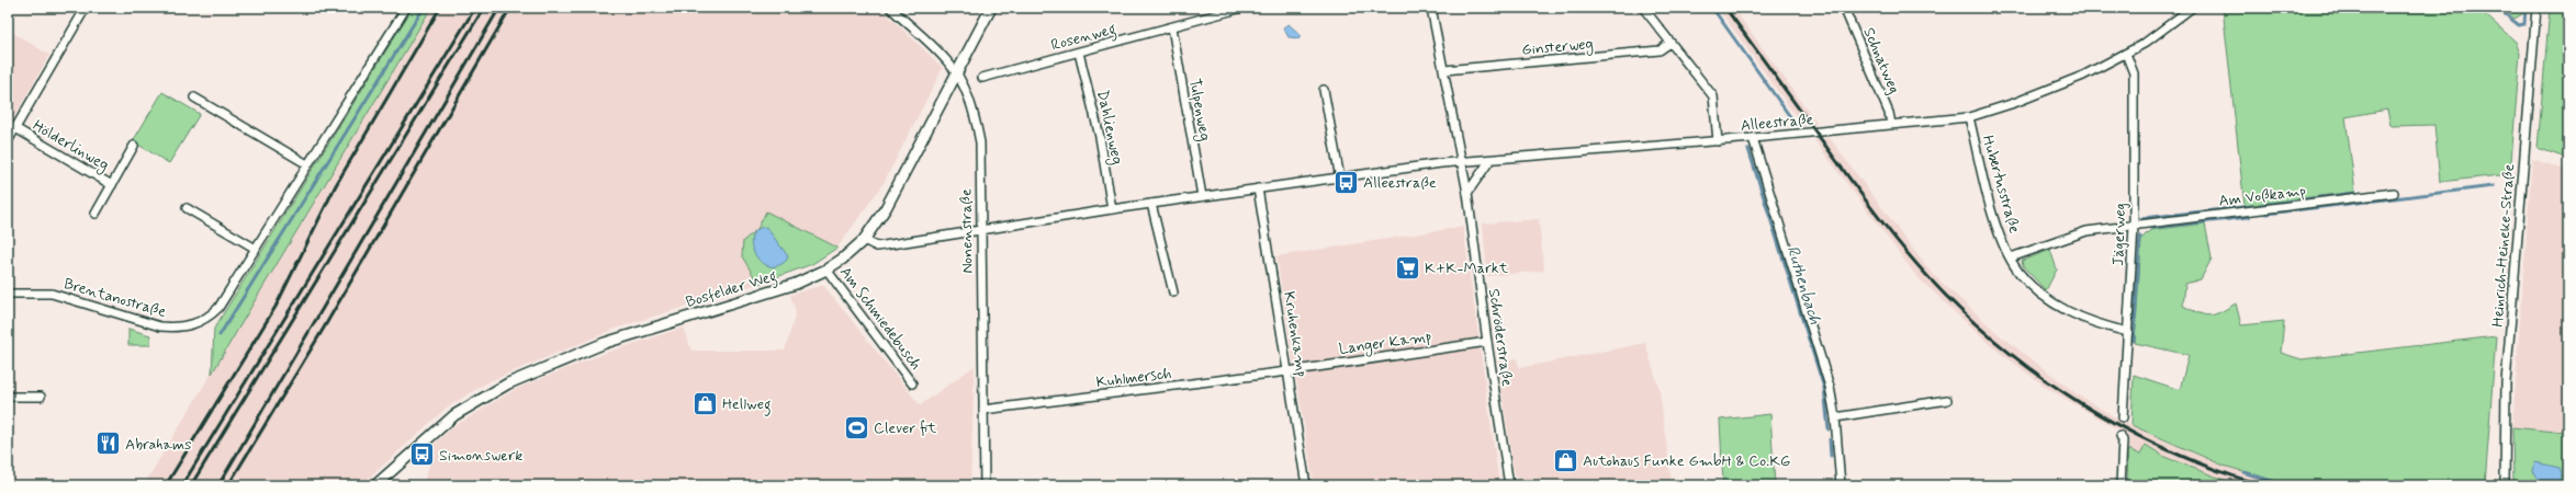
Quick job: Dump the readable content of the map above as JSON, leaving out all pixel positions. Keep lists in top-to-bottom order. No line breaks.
{"streets":{"street":["Rosenweg","Ginsterweg","Schnatweg","Tulpenweg","Alleestraße","Dahlienweg","Hölderlinweg","Hubertusstraße","Am Voßkamp","Nonenstraße","Jägerweg","Heinrich-Heineke-Straße","Bosfelder Weg","Brentanostraße","Am Schmiedebusch","Kruhenkamp","Schröderstraße","Langer Kamp","Kuhlmersch"]},"crossings":[["Rosenweg","Tulpenweg"],["Rosenweg","Dahlienweg"],["Ginsterweg","Schröderstraße"],["Schnatweg","Alleestraße"],["Tulpenweg","Alleestraße"],["Alleestraße","Dahlienweg"],["Alleestraße","Hubertusstraße"],["Alleestraße","Nonenstraße"],["Alleestraße","Jägerweg"],["Alleestraße","Bosfelder Weg"],["Alleestraße","Kruhenkamp"],["Alleestraße","Schröderstraße"],["Hubertusstraße","Am Voßkamp"],["Hubertusstraße","Jägerweg"],["Am Voßkamp","Jägerweg"],["Nonenstraße","Bosfelder Weg"],["Nonenstraße","Kuhlmersch"],["Bosfelder Weg","Am Schmiedebusch"],["Kruhenkamp","Langer Kamp"],["Kruhenkamp","Kuhlmersch"],["Schröderstraße","Langer Kamp"],["Langer Kamp","Kuhlmersch"]],"water":["Ruthenbach"],"places":{"bus stop":["Alleestraße","Simonswerk"],"supermarket":["K+K-Markt"],"shop":["Hellweg","Autohaus Funke GmbH & Co.KG"],"sports":["Clever fit"],"restaurant":["Abrahams"]}}
